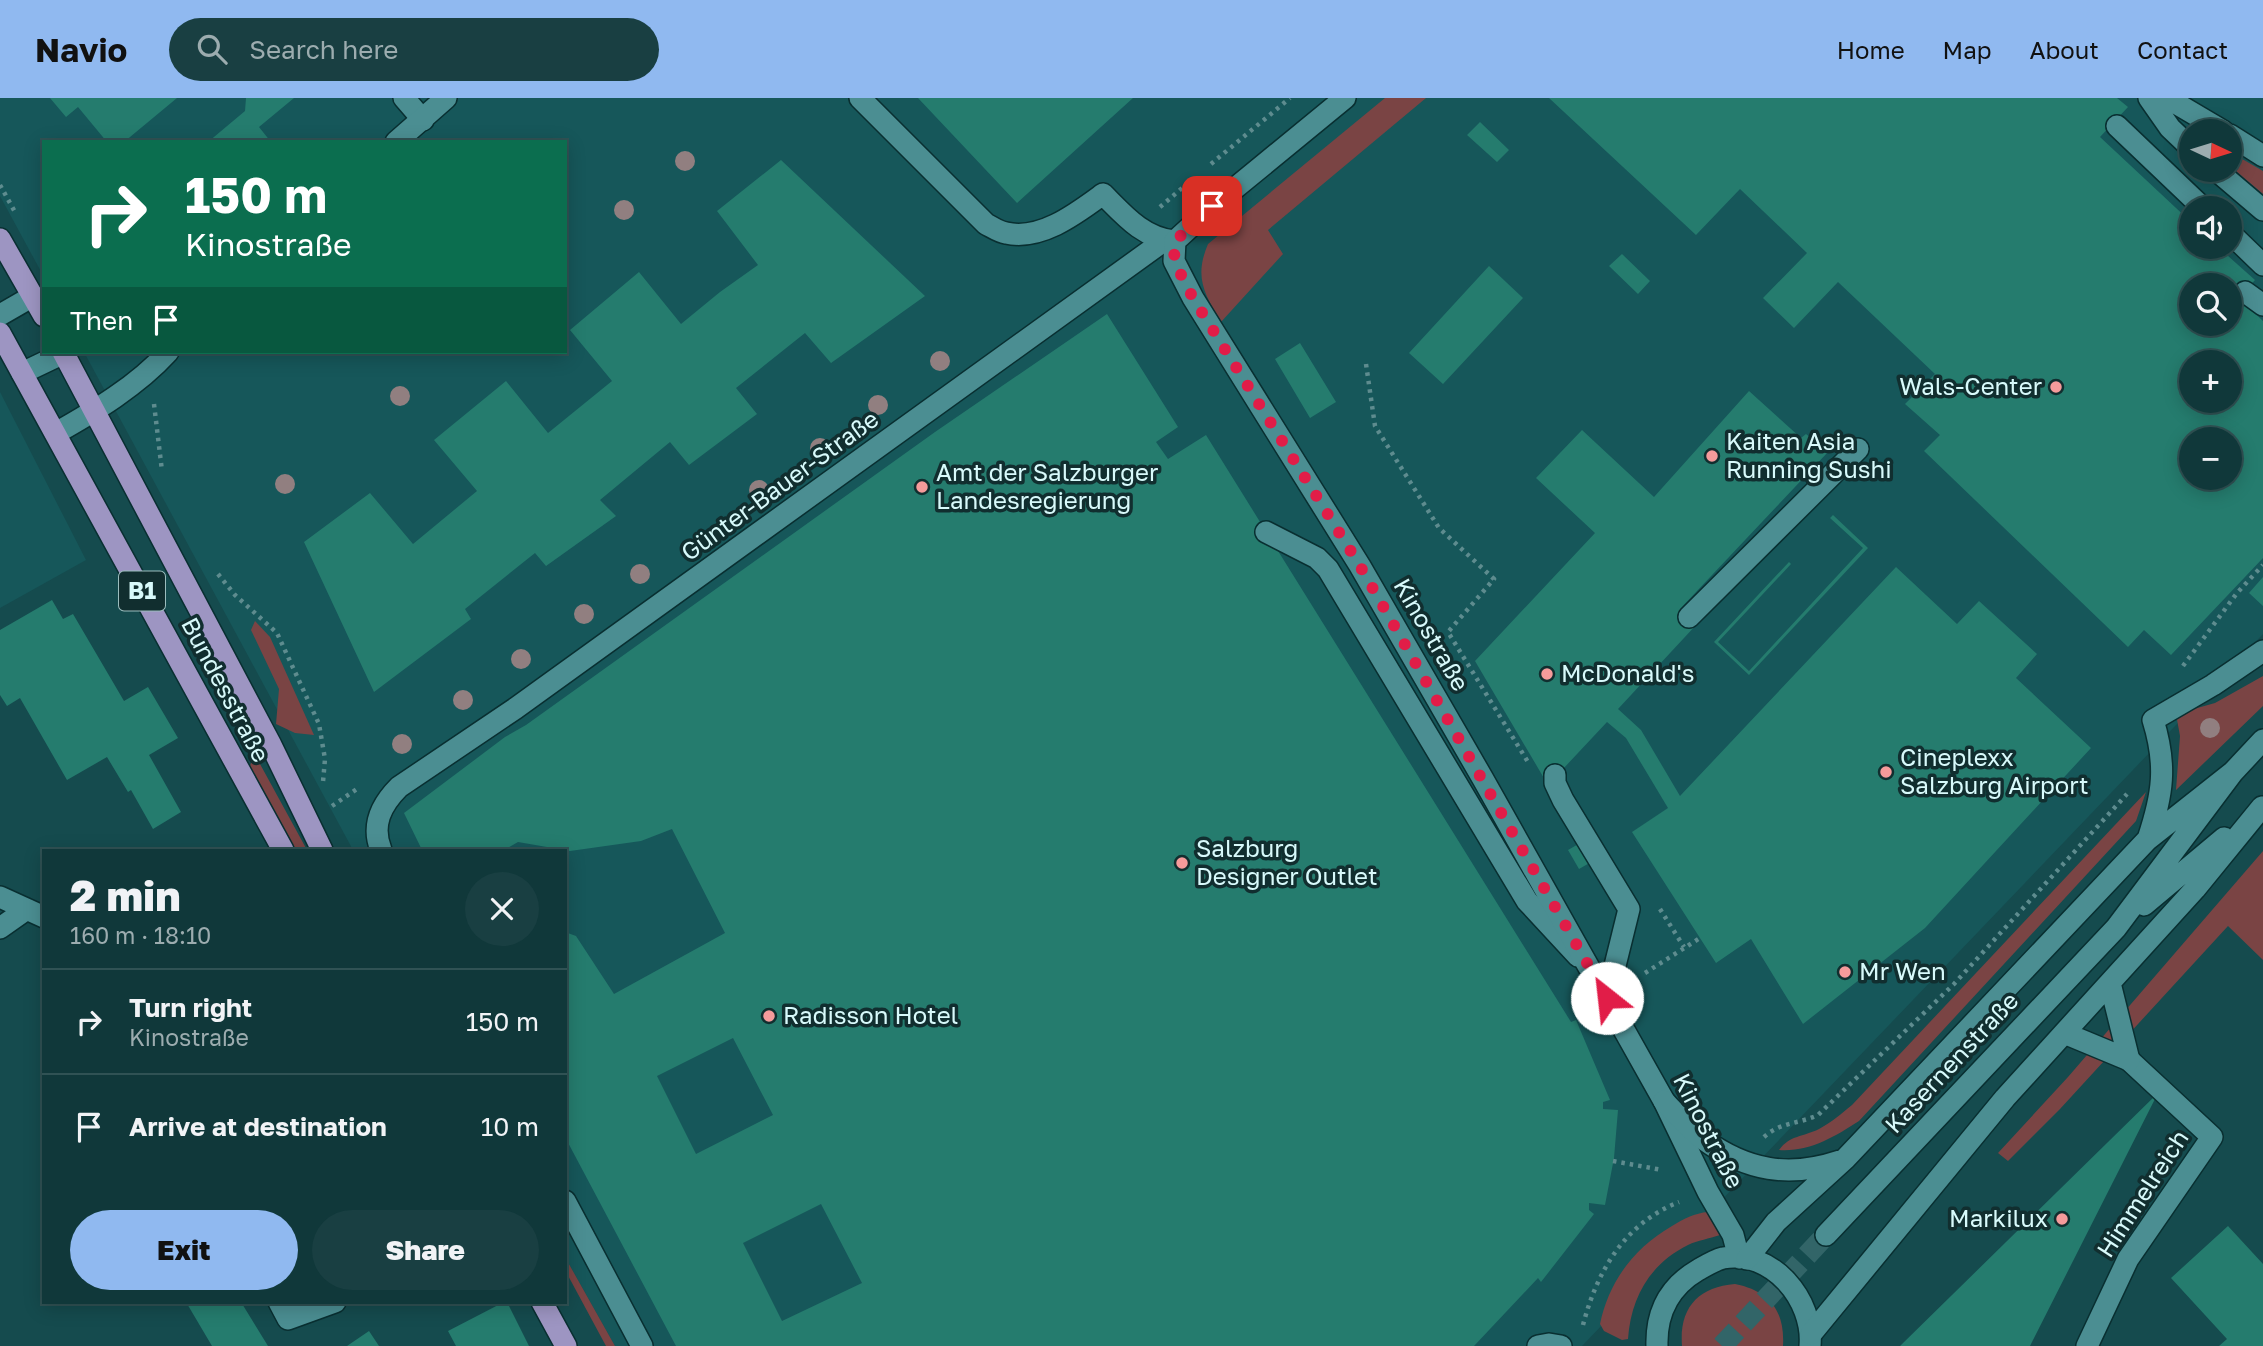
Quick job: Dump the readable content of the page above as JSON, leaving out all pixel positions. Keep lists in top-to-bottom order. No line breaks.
{"streets":{"main road":["Günter-Bauer-Straße","B1","Kinostraße","Bundesstraße","Kasernenstraße","Himmelreich"]},"crossings":[["Günter-Bauer-Straße","Kinostraße"]],"places":["Wals-Center","Kaiten Asia Running Sushi","Amt der Salzburger Landesregierung","McDonald's","Cineplexx Salzburg Airport","Salzburg Designer Outlet","Mr Wen","Radisson Hotel","Markilux"],"north":"right","page":{"header":"Navio","search":"Search here","nav":["Home","Map","About","Contact"],"map_buttons":["+","−"],"turn":["150 m","Kinostraße"],"then":"Then","heading":["2 min","160 m · 18:10"],"list":[{"name":"Turn right","note":"Kinostraße","value":"150 m"},{"name":"Arrive at destination","value":"10 m"}],"buttons":["Exit","Share"]}}
